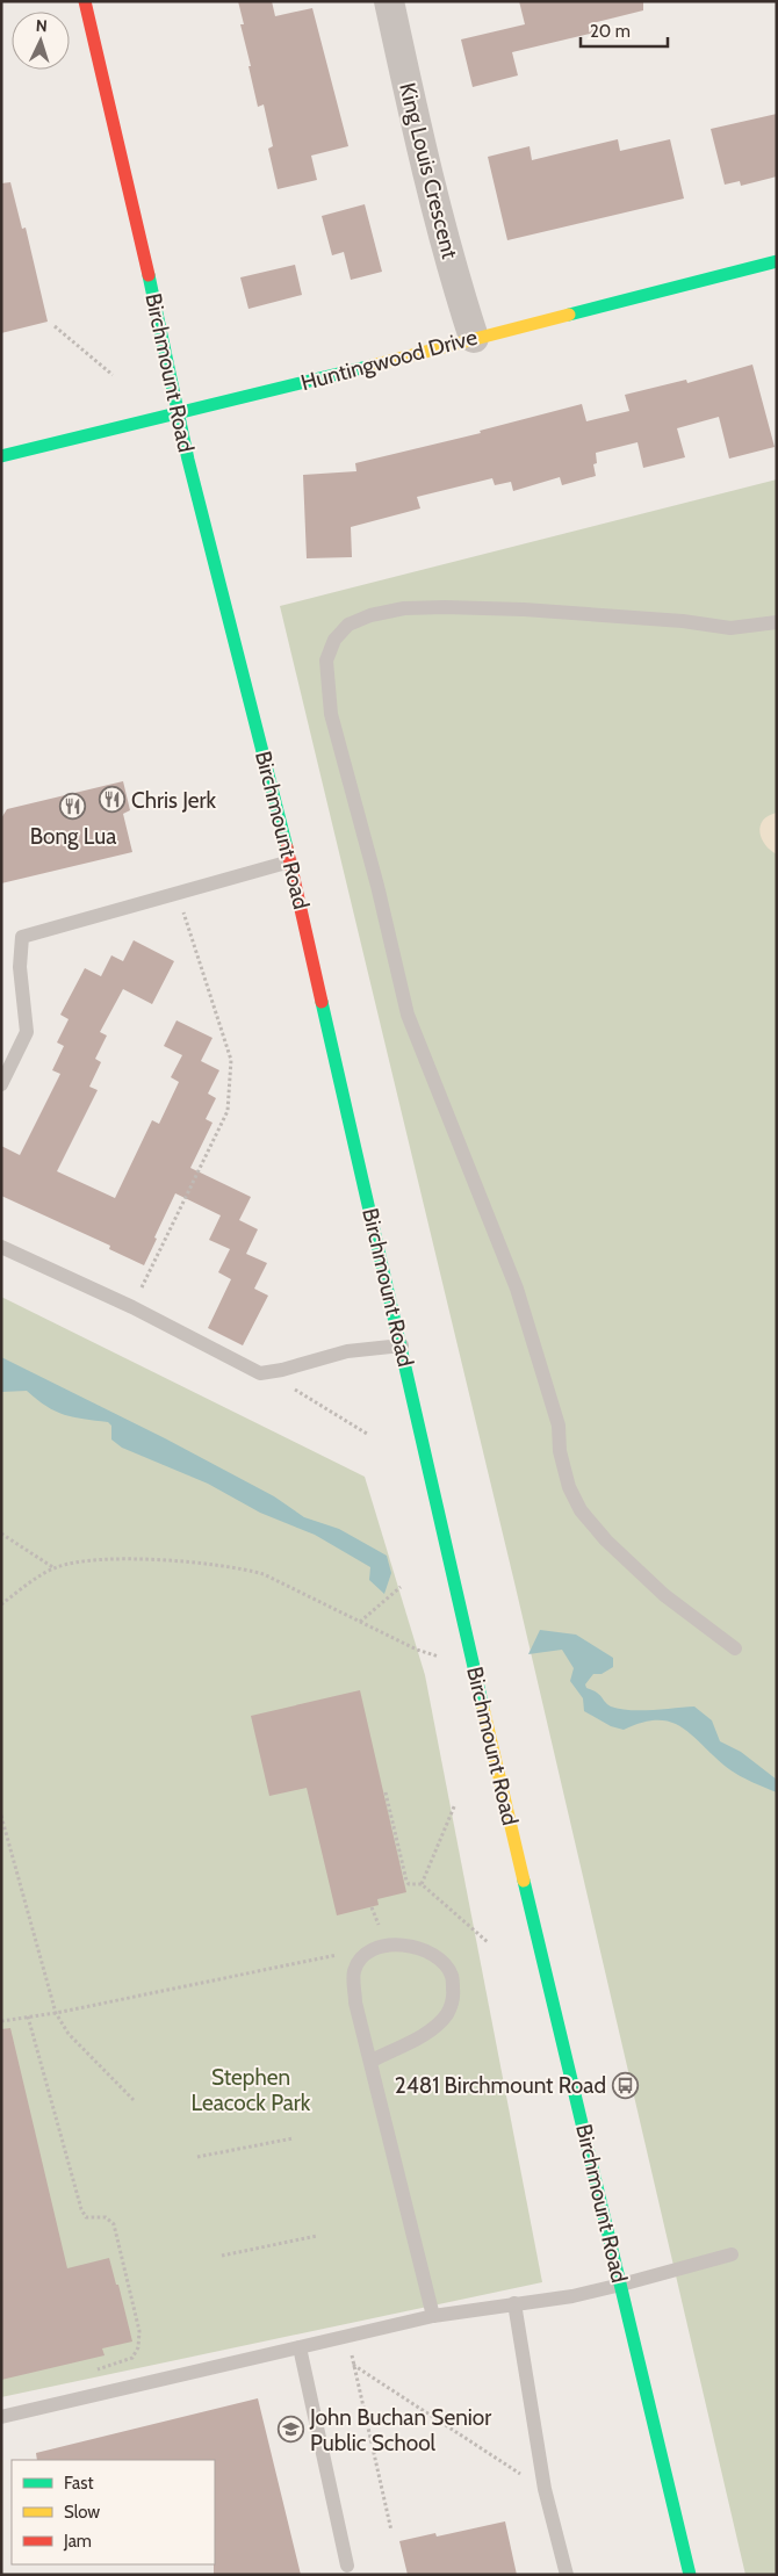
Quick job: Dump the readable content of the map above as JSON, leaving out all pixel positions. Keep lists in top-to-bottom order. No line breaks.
{"streets":{"main road":["Huntingwood Drive","Birchmount Road"],"street":["King Louis Crescent"]},"crossings":[["King Louis Crescent","Huntingwood Drive"],["Huntingwood Drive","Birchmount Road"]],"parks":["Stephen Leacock Park"],"places":{"restaurant":["Chris Jerk","Bong Lua"],"bus stop":["2481 Birchmount Road"],"school or university":["John Buchan Senior Public School"]},"legend":["Fast","Slow","Jam"],"scale_bar":"20 m","north":"top"}
